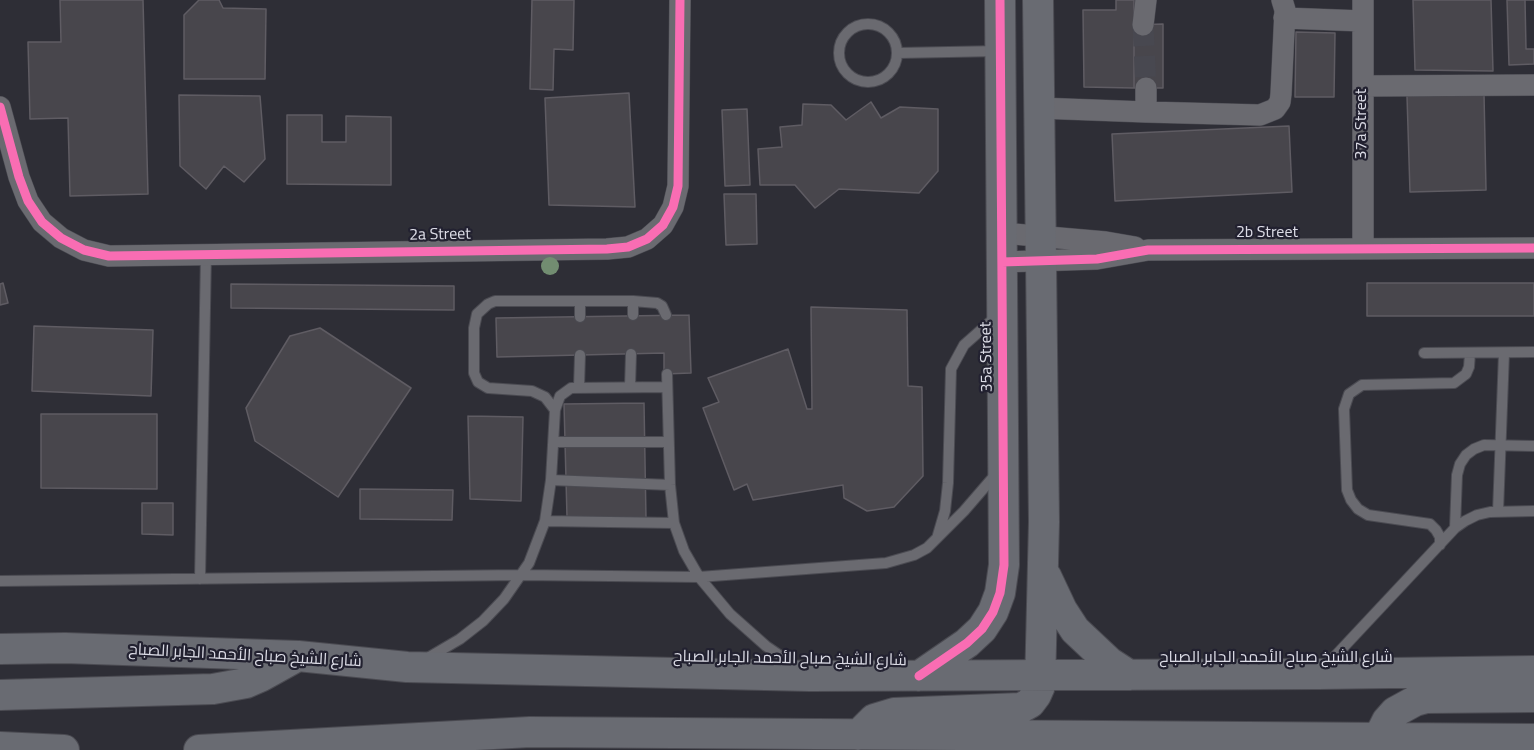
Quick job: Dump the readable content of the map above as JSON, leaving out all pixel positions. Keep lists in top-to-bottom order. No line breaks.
{"streets":{"main road":["35a Street","شارع الشيخ صباح الأحمد الجابر الصباح"],"street":["37a Street","2b Street","2a Street"]},"crossings":[["37a Street","2b Street"],["2b Street","35a Street"],["35a Street","شارع الشيخ صباح الأحمد الجابر الصباح"]]}
